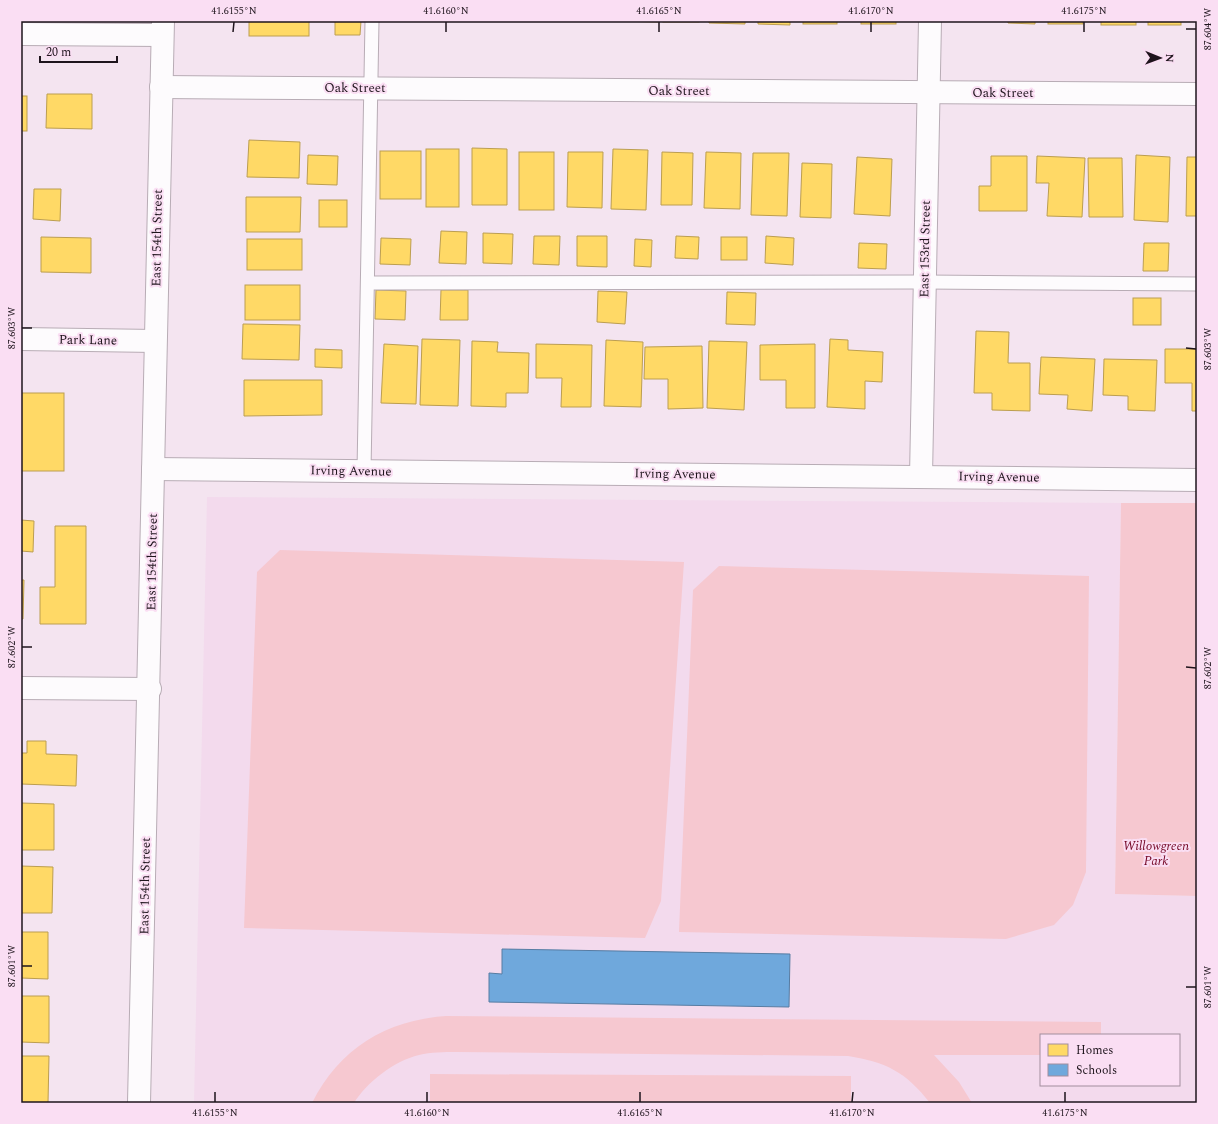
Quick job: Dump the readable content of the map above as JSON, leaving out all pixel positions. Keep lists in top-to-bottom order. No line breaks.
{"streets":{"street":["Oak Street","East 154th Street","East 153rd Street","Park Lane","Irving Avenue"]},"crossings":[["Oak Street","East 154th Street"],["Oak Street","East 153rd Street"],["East 154th Street","Park Lane"],["East 154th Street","Irving Avenue"],["East 153rd Street","Irving Avenue"]],"parks":["Willowgreen Park"],"legend":["Homes","Schools"],"scale_bar":"20 m","north":"right","coordinates":["41.6155°N","41.6160°N","41.6165°N","41.6170°N","41.6175°N","87.604°W","87.603°W","87.602°W","87.601°W"]}
